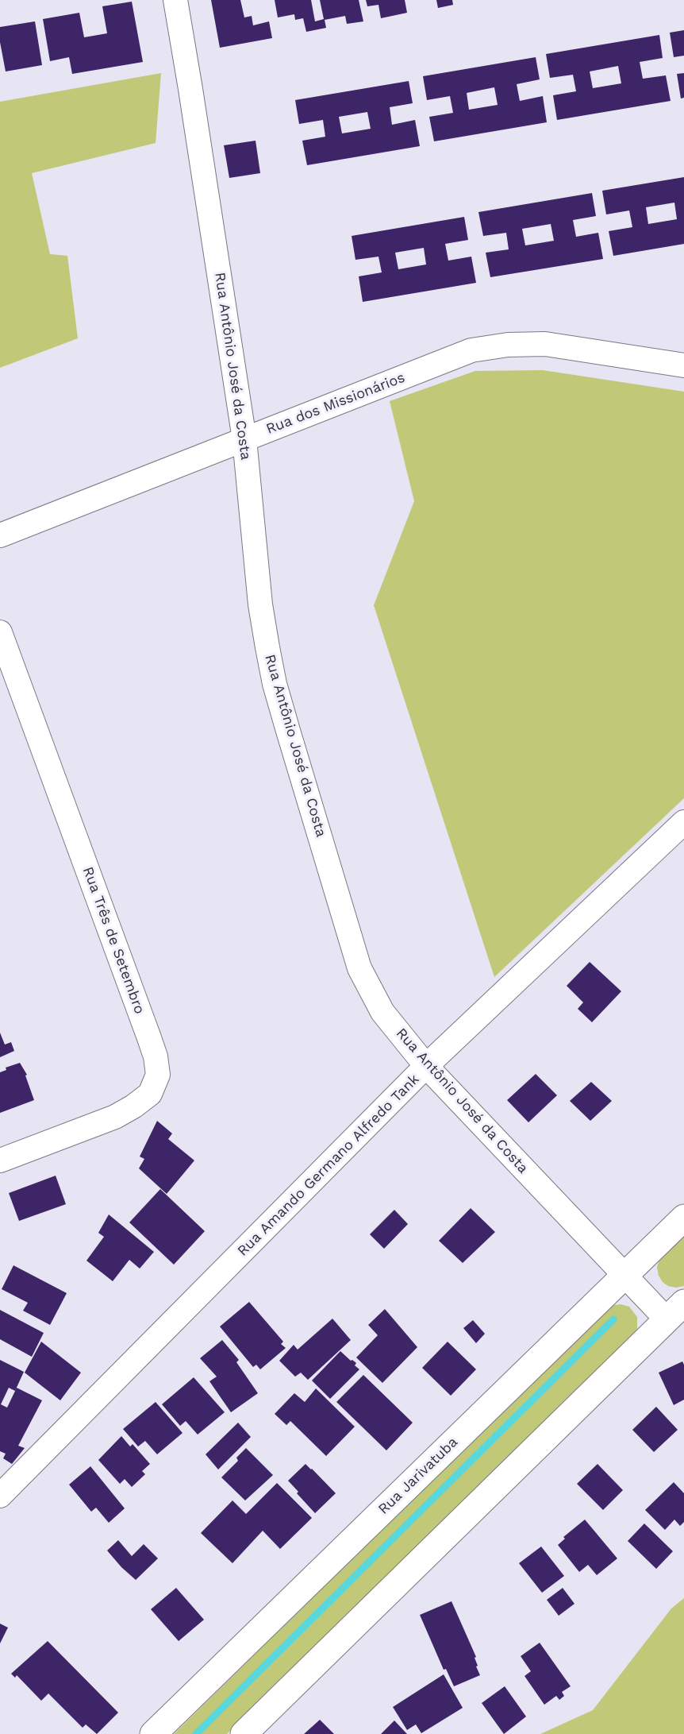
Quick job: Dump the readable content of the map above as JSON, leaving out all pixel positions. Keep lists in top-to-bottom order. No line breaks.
{"streets":{"street":["Rua Antônio José da Costa","Rua dos Missionários","Rua Três de Setembro","Rua Amando Germano Alfredo Tank","Rua Jarivatuba"]},"crossings":[["Rua Antônio José da Costa","Rua dos Missionários"],["Rua Antônio José da Costa","Rua Amando Germano Alfredo Tank"],["Rua Antônio José da Costa","Rua Jarivatuba"]]}
